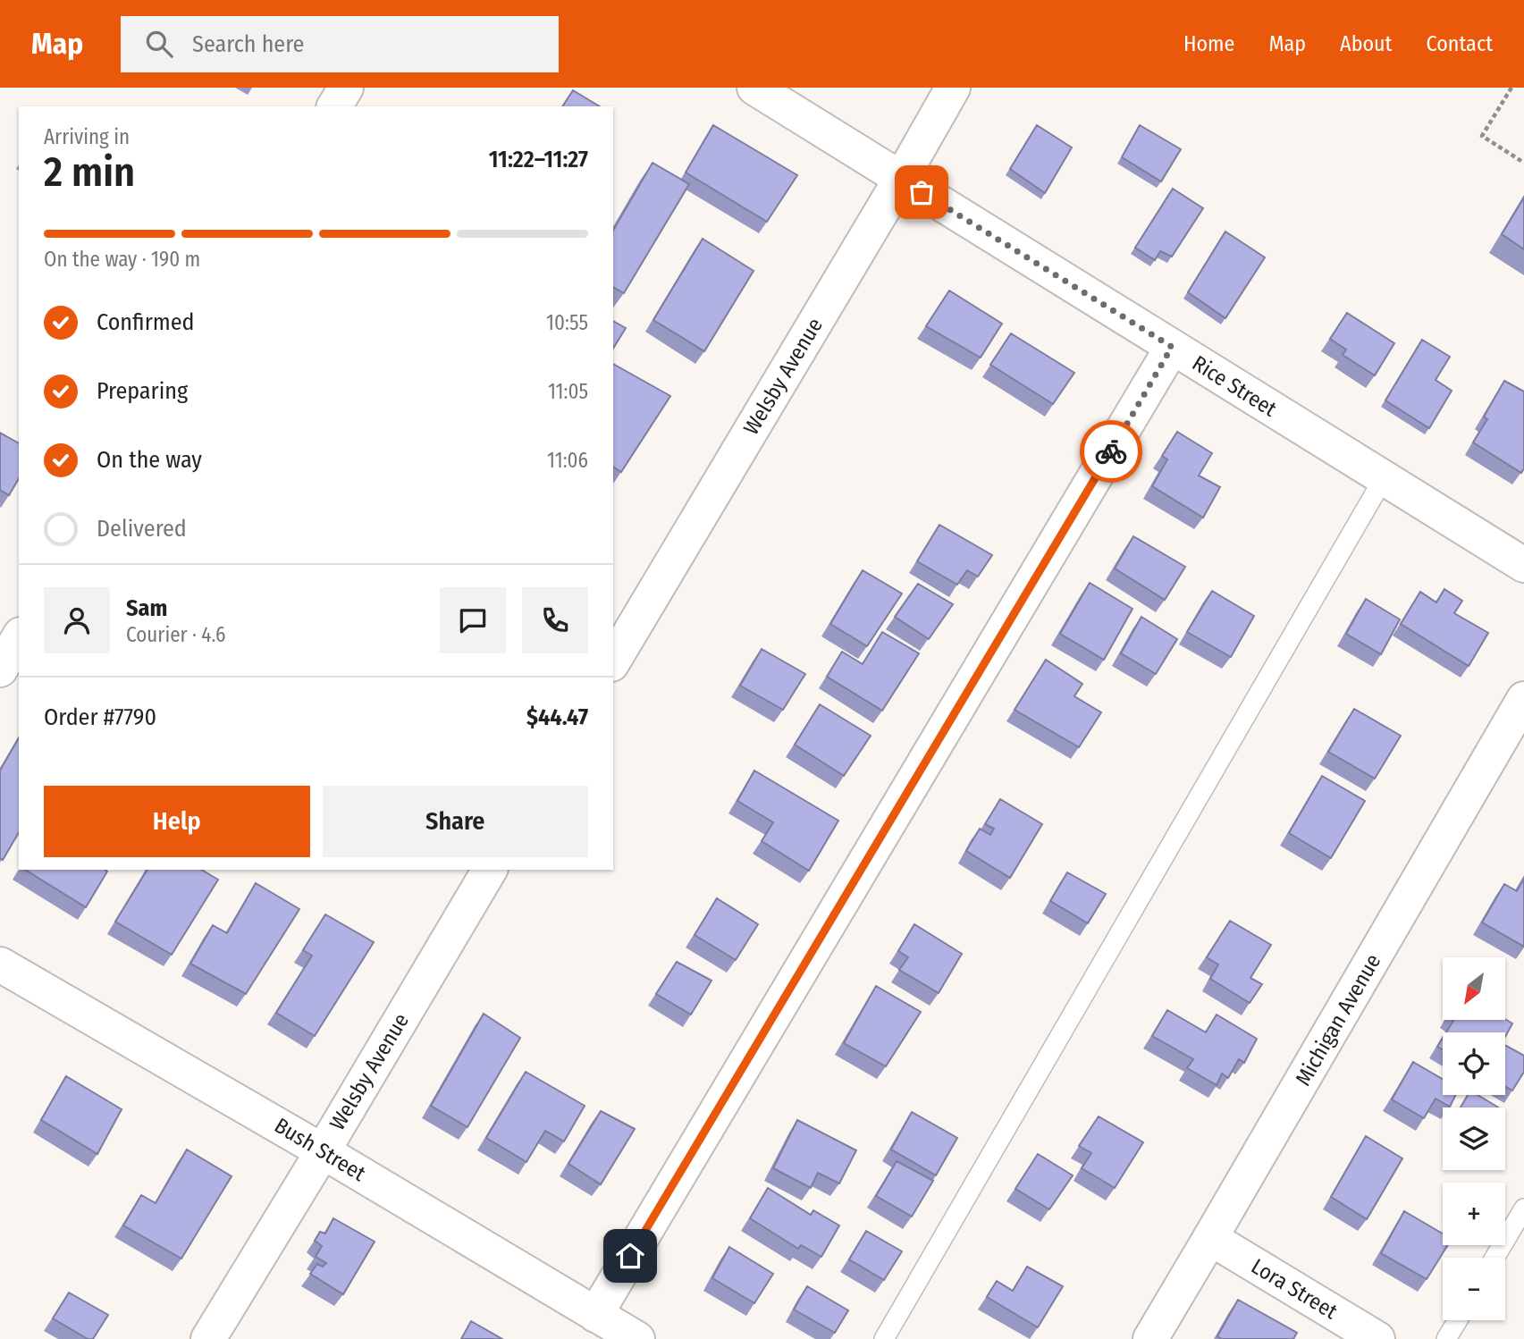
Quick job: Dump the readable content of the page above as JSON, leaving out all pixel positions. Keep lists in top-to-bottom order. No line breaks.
{"streets":{"street":["Welsby Avenue","Rice Street","Michigan Avenue","Bush Street","Lora Street"]},"crossings":[["Welsby Avenue","Rice Street"],["Welsby Avenue","Bush Street"],["Michigan Avenue","Lora Street"]],"north":"bottom left","page":{"header":"Map","search":"Search here","nav":["Home","Map","About","Contact"],"heading":["2 min","Arriving in","11:22–11:27"],"panel":["Sam","Courier · 4.6","Order #7790","$44.47"],"bar":"On the way · 190 m","list":[["Confirmed","10:55"],["Preparing","11:05"],["On the way","11:06"],"Delivered"],"buttons":["Help","Share"],"map_buttons":["+","−"]}}
